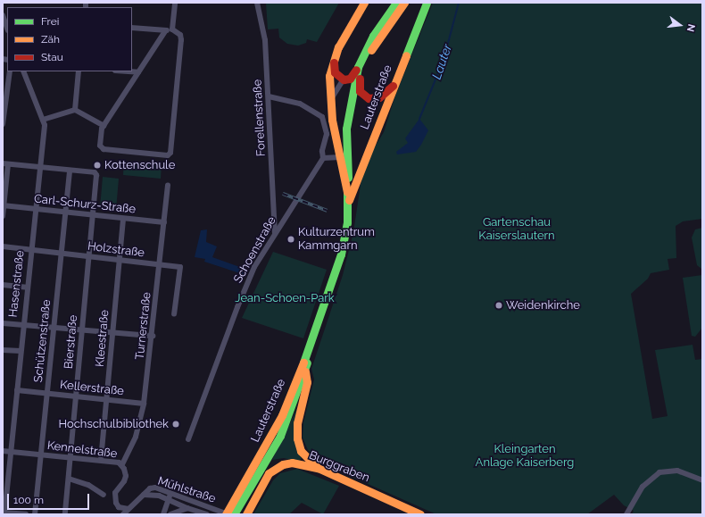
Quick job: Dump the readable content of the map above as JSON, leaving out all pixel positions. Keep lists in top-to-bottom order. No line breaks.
{"streets":{"main road":["Lauterstraße","Burggraben"],"street":["Forellenstraße","Carl-Schurz-Straße","Holzstraße","Schoenstraße","Hasenstraße","Turnerstraße","Kleestraße","Schützenstraße","Bierstraße","Kellerstraße","Kennelstraße","Mühlstraße"]},"crossings":[["Lauterstraße","Mühlstraße"],["Forellenstraße","Schoenstraße"],["Carl-Schurz-Straße","Hasenstraße"],["Carl-Schurz-Straße","Turnerstraße"],["Carl-Schurz-Straße","Kleestraße"],["Carl-Schurz-Straße","Schützenstraße"],["Carl-Schurz-Straße","Bierstraße"],["Holzstraße","Hasenstraße"],["Holzstraße","Turnerstraße"],["Holzstraße","Kleestraße"],["Holzstraße","Schützenstraße"],["Holzstraße","Bierstraße"],["Hasenstraße","Kellerstraße"],["Hasenstraße","Kennelstraße"],["Turnerstraße","Kellerstraße"],["Turnerstraße","Kennelstraße"],["Kleestraße","Kellerstraße"],["Kleestraße","Kennelstraße"],["Schützenstraße","Bierstraße"],["Schützenstraße","Kellerstraße"],["Schützenstraße","Kennelstraße"],["Bierstraße","Kellerstraße"],["Bierstraße","Kennelstraße"],["Kennelstraße","Mühlstraße"]],"water":["Lauter"],"parks":["Gartenschau Kaiserslautern","Jean-Schoen-Park","Kleingarten Anlage Kaiserberg"],"places":["Kottenschule","Kulturzentrum Kammgarn","Weidenkirche","Hochschulbibliothek"],"legend":["Frei","Zäh","Stau"],"scale_bar":"100 m","north":"right"}
